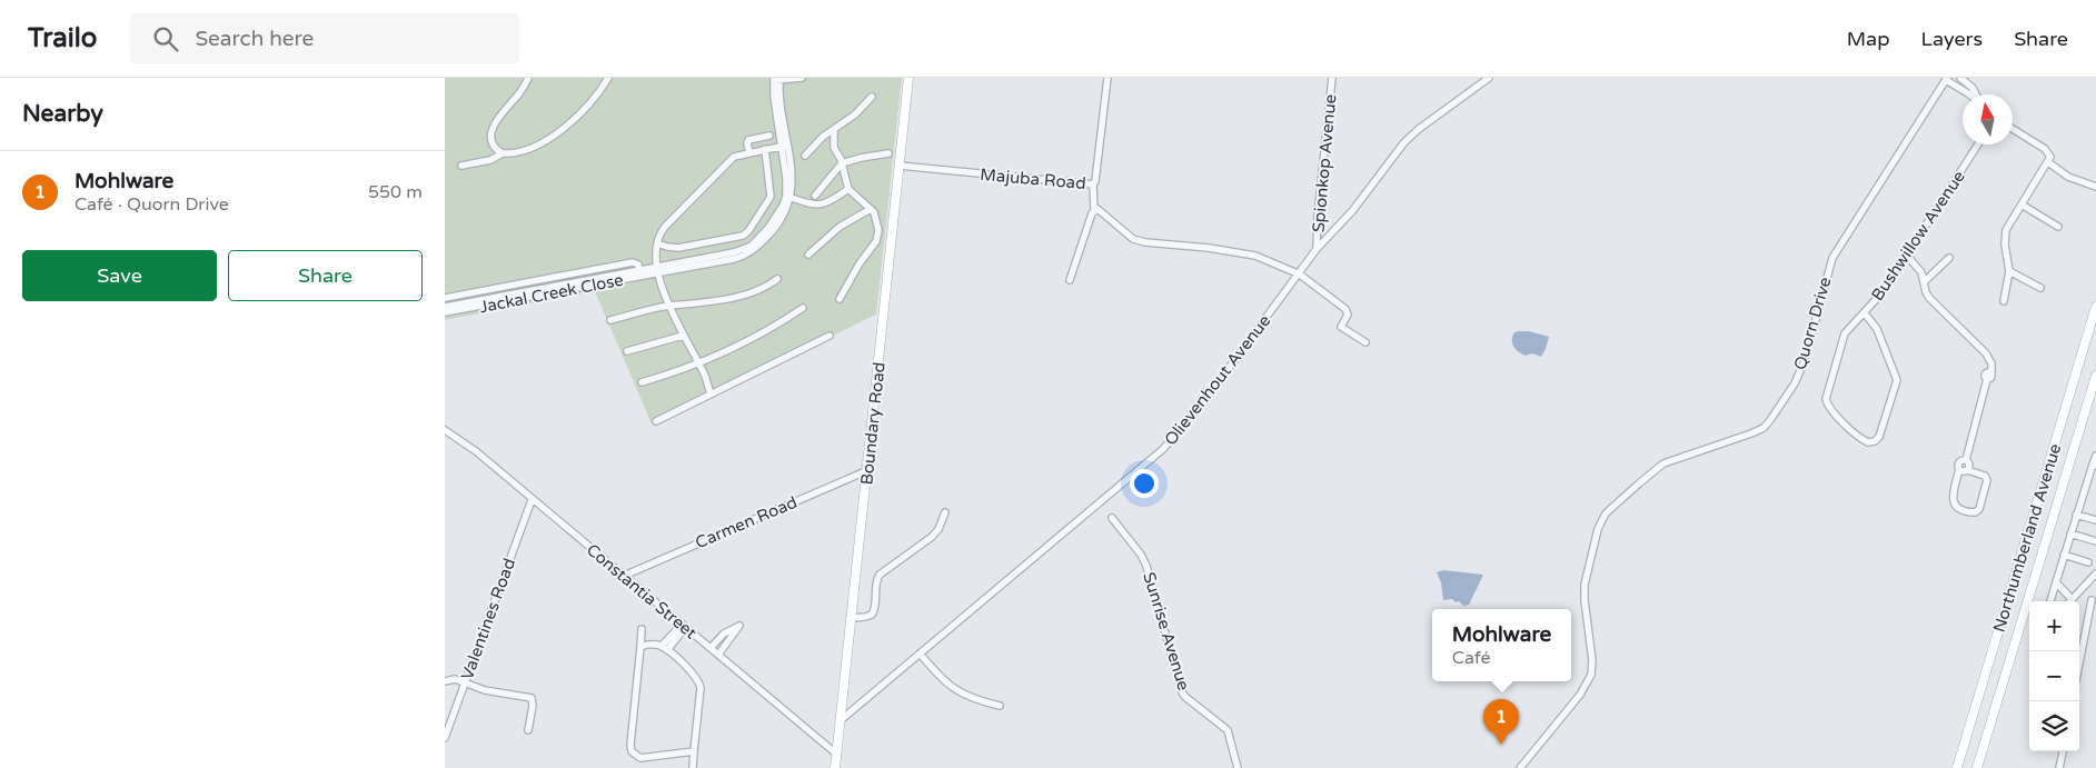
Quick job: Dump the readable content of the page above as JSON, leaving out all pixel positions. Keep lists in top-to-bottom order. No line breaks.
{"streets":{"main road":["Boundary Road","Northumberland Avenue"],"street":["Spionkop Avenue","Majuba Road","Bushwillow Avenue","Jackal Creek Close","Quorn Drive","Olievenhout Avenue","Carmen Road","Constantia Street","Valentines Road","Sunrise Avenue"]},"crossings":[["Spionkop Avenue","Olievenhout Avenue"],["Majuba Road","Boundary Road"],["Olievenhout Avenue","Boundary Road"],["Boundary Road","Carmen Road"],["Boundary Road","Constantia Street"],["Carmen Road","Constantia Street"],["Constantia Street","Valentines Road"]],"north":"top","page":{"header":"Trailo","search":"Search here","nav":["Map","Layers","Share"],"heading":"Nearby","list":[{"mark":"1","name":"Mohlware","note":"Café · Quorn Drive","value":"550 m"}],"buttons":["Save","Share"],"map_buttons":["+","−"],"popup":["Mohlware","Café"],"pins":"1"}}
